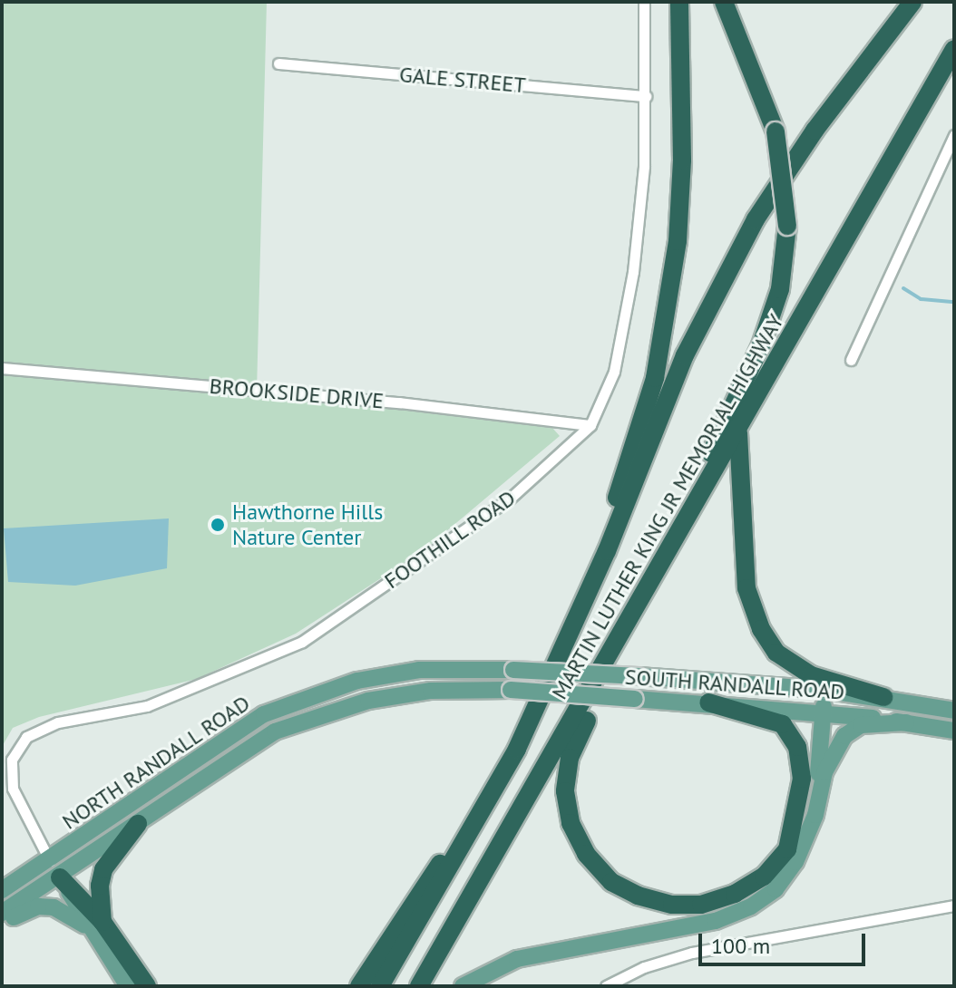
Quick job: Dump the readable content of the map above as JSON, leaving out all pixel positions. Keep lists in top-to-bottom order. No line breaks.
{"streets":{"highway":["MARTIN LUTHER KING JR MEMORIAL HIGHWAY"],"main road":["SOUTH RANDALL ROAD","NORTH RANDALL ROAD"],"street":["GALE STREET","BROOKSIDE DRIVE","FOOTHILL ROAD"]},"crossings":[["GALE STREET","FOOTHILL ROAD"],["BROOKSIDE DRIVE","FOOTHILL ROAD"],["FOOTHILL ROAD","NORTH RANDALL ROAD"],["SOUTH RANDALL ROAD","NORTH RANDALL ROAD"]],"places":["Hawthorne Hills Nature Center"],"scale_bar":"100 m"}
